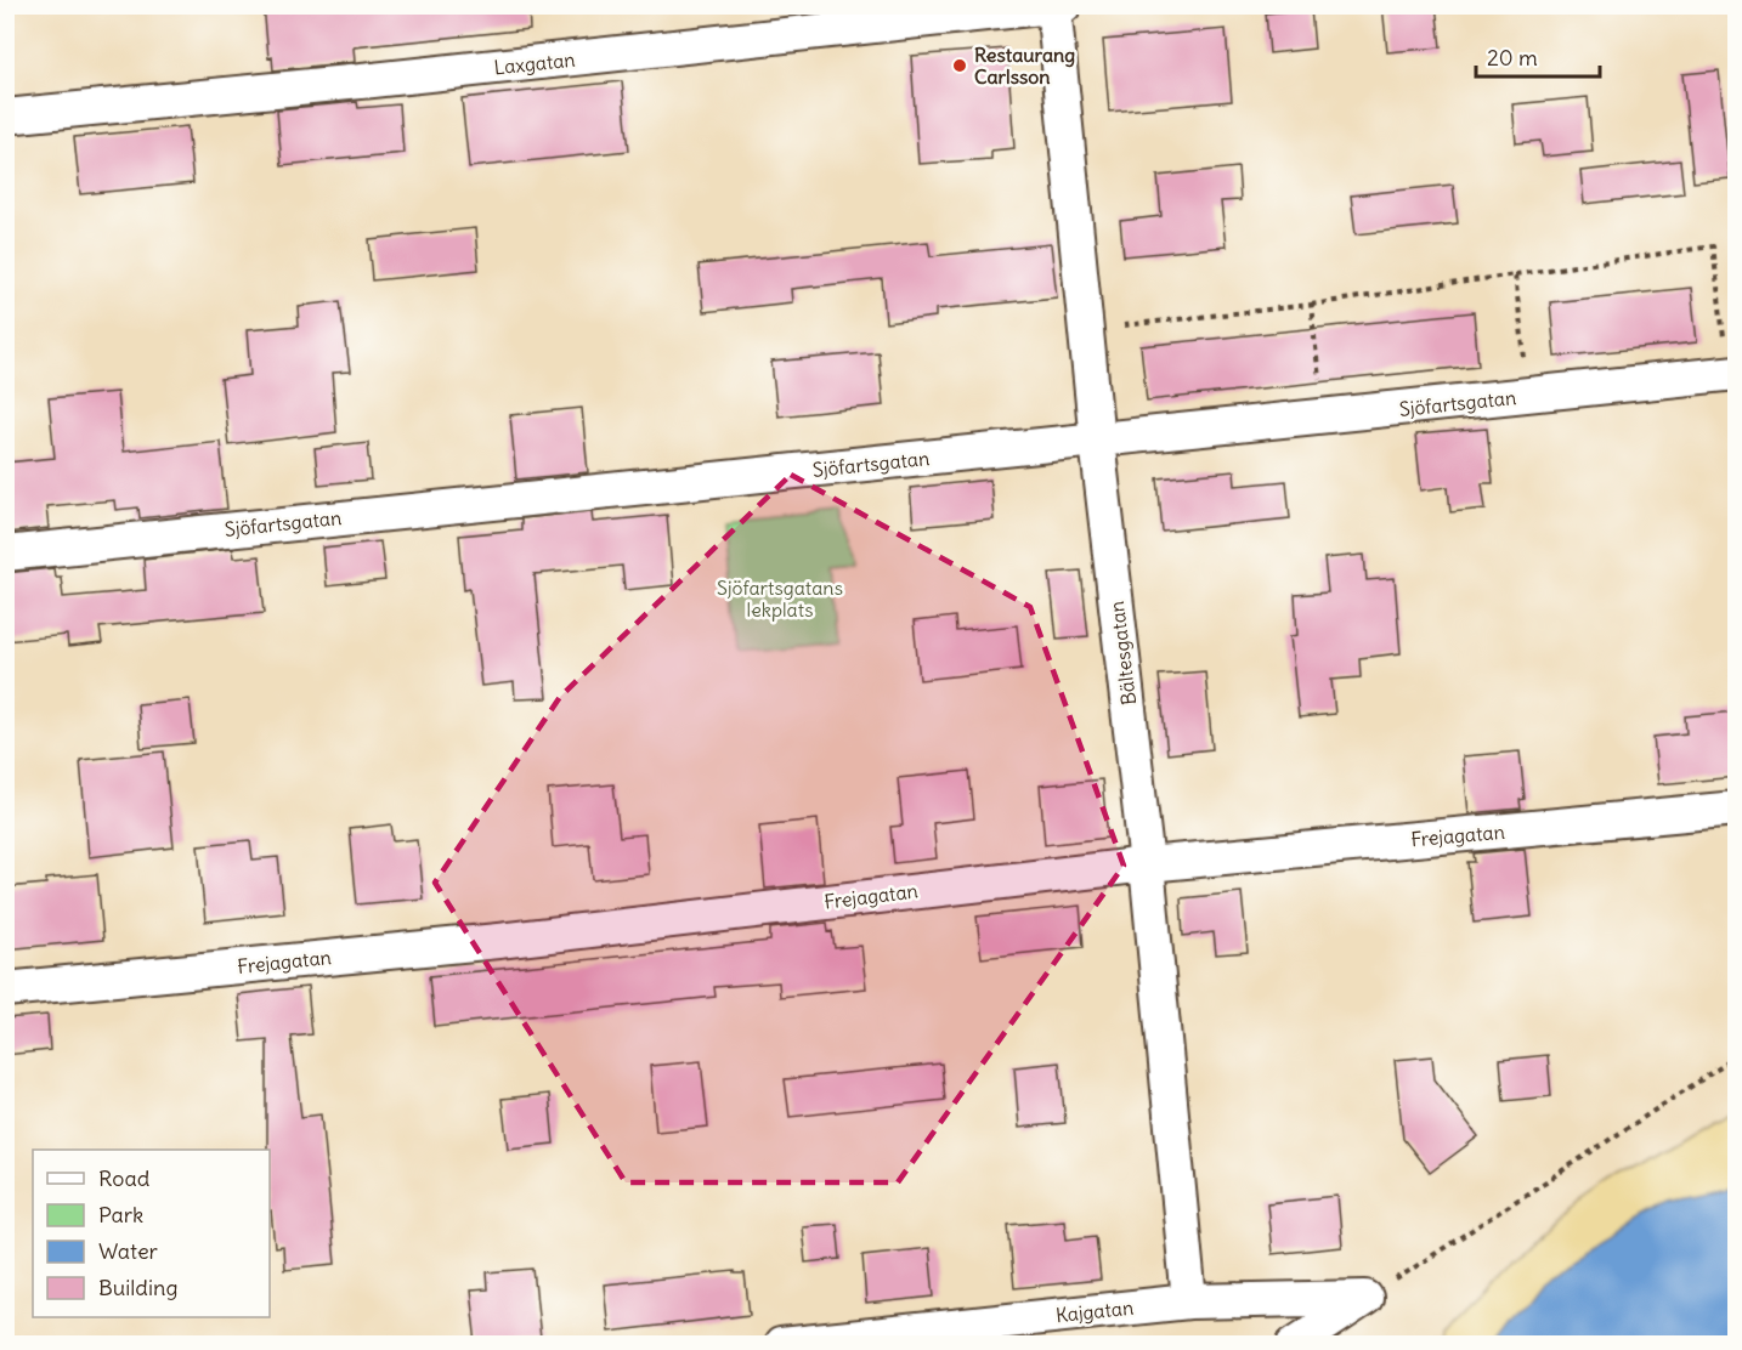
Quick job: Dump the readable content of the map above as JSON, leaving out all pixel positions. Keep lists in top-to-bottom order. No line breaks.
{"streets":{"street":["Laxgatan","Sjöfartsgatan","Bältesgatan","Frejagatan","Kajgatan"]},"crossings":[["Laxgatan","Bältesgatan"],["Sjöfartsgatan","Bältesgatan"],["Bältesgatan","Frejagatan"],["Bältesgatan","Kajgatan"]],"parks":["Sjöfartsgatans lekplats"],"places":["Restaurang Carlsson"],"legend":["Road","Park","Water","Building"],"scale_bar":"20 m"}
